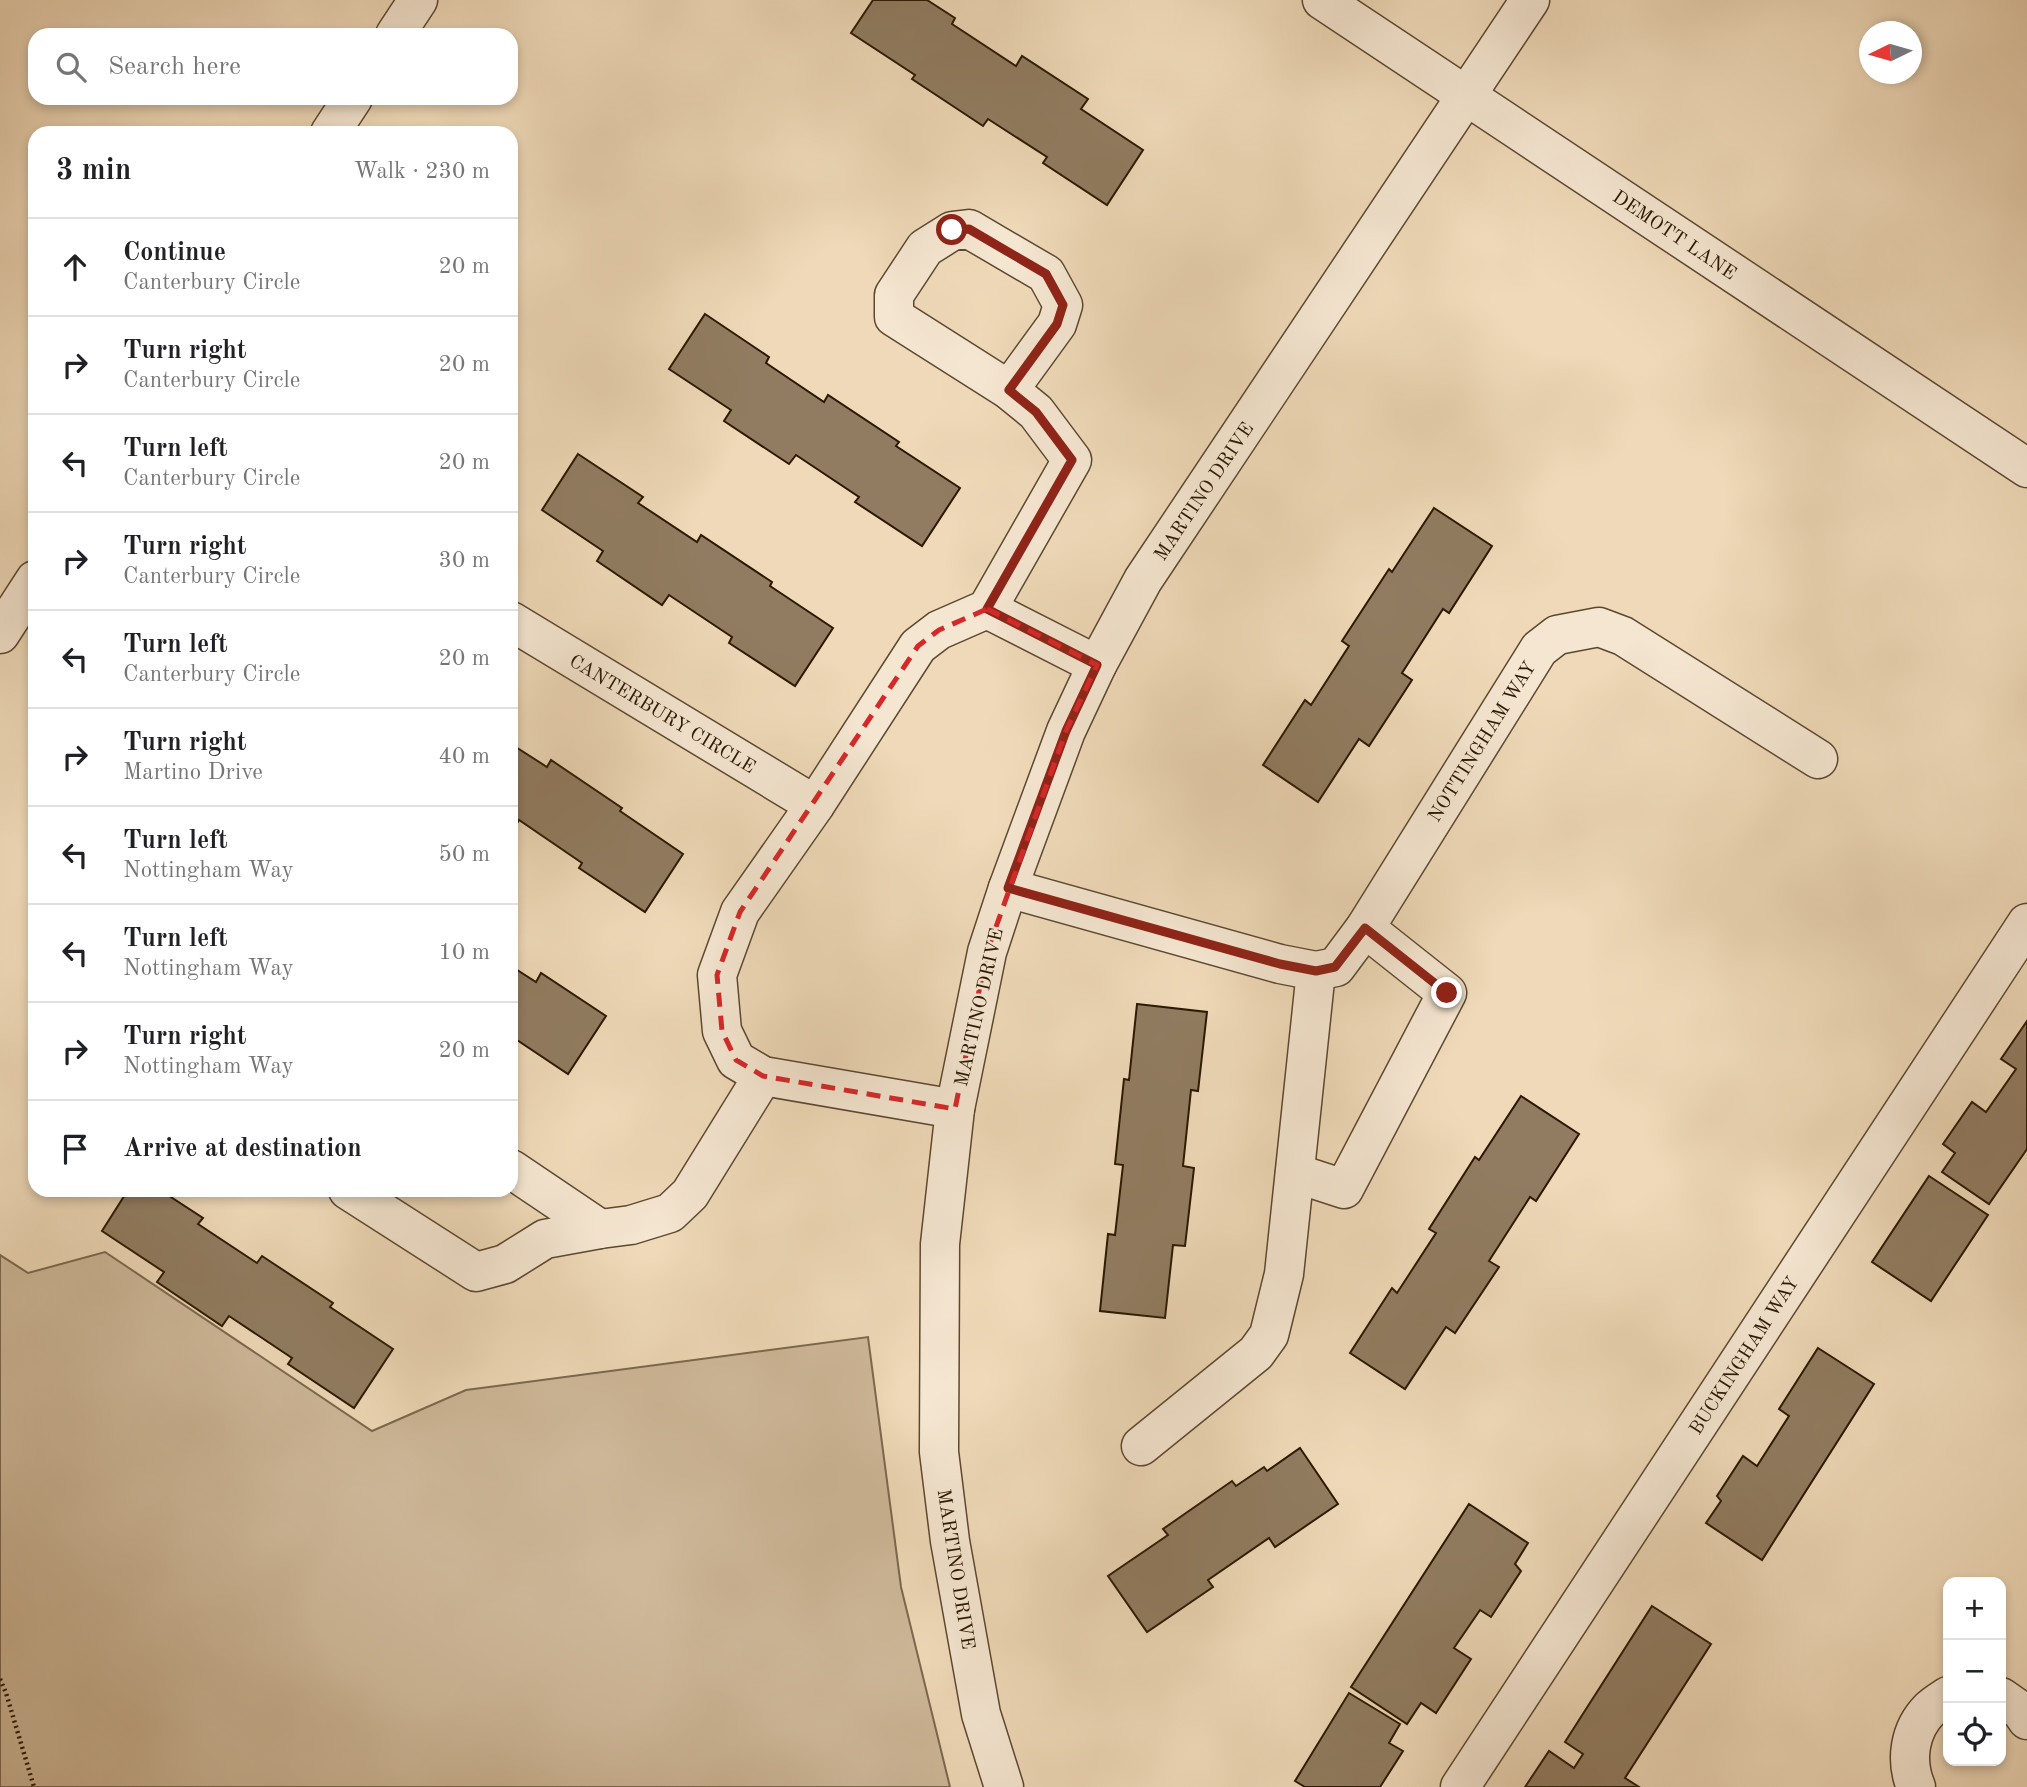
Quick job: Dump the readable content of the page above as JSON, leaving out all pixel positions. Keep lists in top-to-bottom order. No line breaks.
{"streets":{"street":["DEMOTT LANE","MARTINO DRIVE","CANTERBURY CIRCLE","NOTTINGHAM WAY","BUCKINGHAM WAY"]},"crossings":[["DEMOTT LANE","MARTINO DRIVE"]],"north":"left","page":{"search":"Search here","heading":["3 min","Walk · 230 m"],"list":[["Continue","Canterbury Circle","20 m"],["Turn right","Canterbury Circle","20 m"],["Turn left","Canterbury Circle","20 m"],["Turn right","Canterbury Circle","30 m"],["Turn left","Canterbury Circle","20 m"],["Turn right","Martino Drive","40 m"],["Turn left","Nottingham Way","50 m"],["Turn left","Nottingham Way","10 m"],["Turn right","Nottingham Way","20 m"],"Arrive at destination"],"map_buttons":["+","−"]}}
